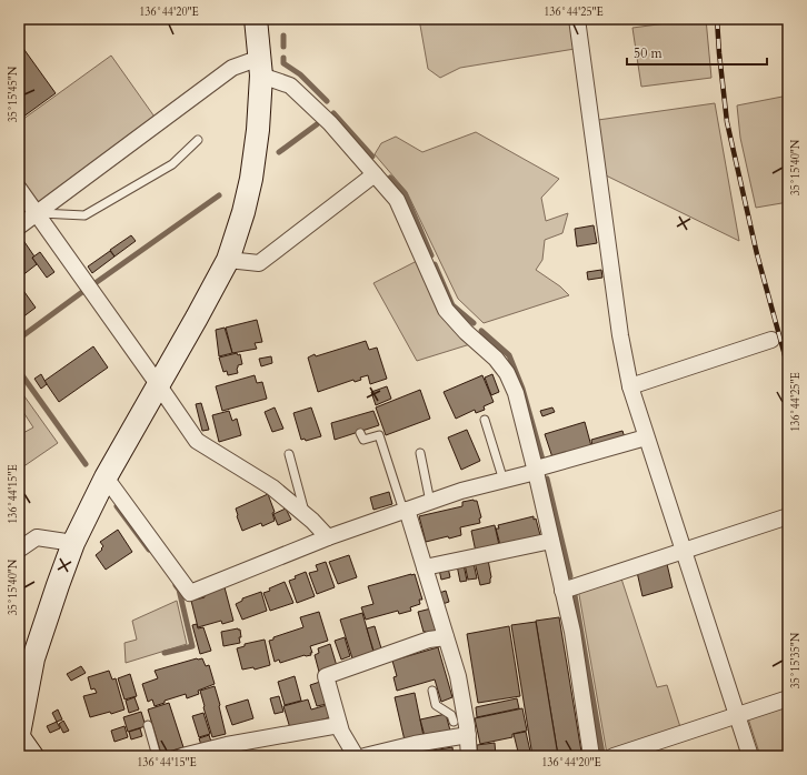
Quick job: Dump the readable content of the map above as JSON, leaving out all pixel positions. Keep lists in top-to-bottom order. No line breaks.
{"scale_bar":"50 m","coordinates":["136°44'20\"E","136°44'25\"E","35°15'45\"N","35°15'40\"N","136°44'15\"E","35°15'35\"N"]}
